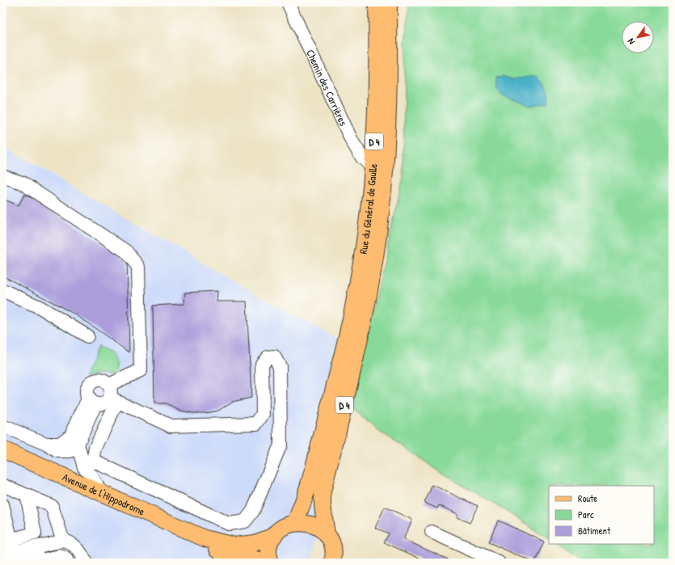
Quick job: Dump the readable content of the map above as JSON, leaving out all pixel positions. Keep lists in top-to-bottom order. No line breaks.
{"streets":{"main road":["D 4","Rue du Général de Gaulle","Avenue de l'Hippodrome"],"street":["Chemin des Carrières"]},"crossings":[["Chemin des Carrières","Rue du Général de Gaulle"]],"legend":["Route","Parc","Bâtiment"],"north":"bottom left"}
